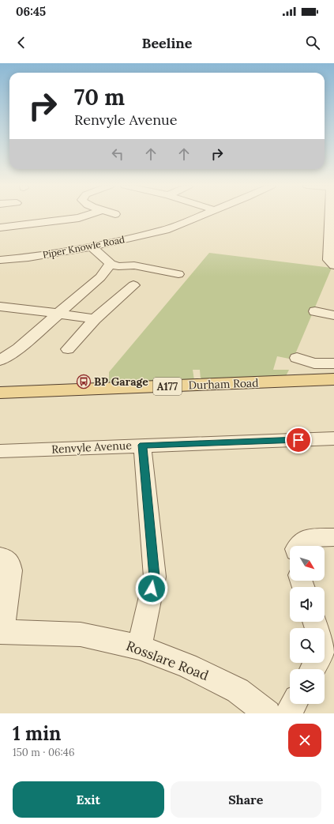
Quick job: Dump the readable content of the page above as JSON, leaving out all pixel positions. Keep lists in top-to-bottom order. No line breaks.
{"streets":{"main road":["Durham Road","A177"],"street":["Piper Knowle Road","Renvyle Avenue","Rosslare Road"]},"places":{"bus stop":["BP Garage"]},"north":"bottom right","page":{"status":"06:45","header":"Beeline","turn":["70 m","Renvyle Avenue"],"heading":["1 min","150 m · 06:46"],"buttons":["Exit","Share"]}}
